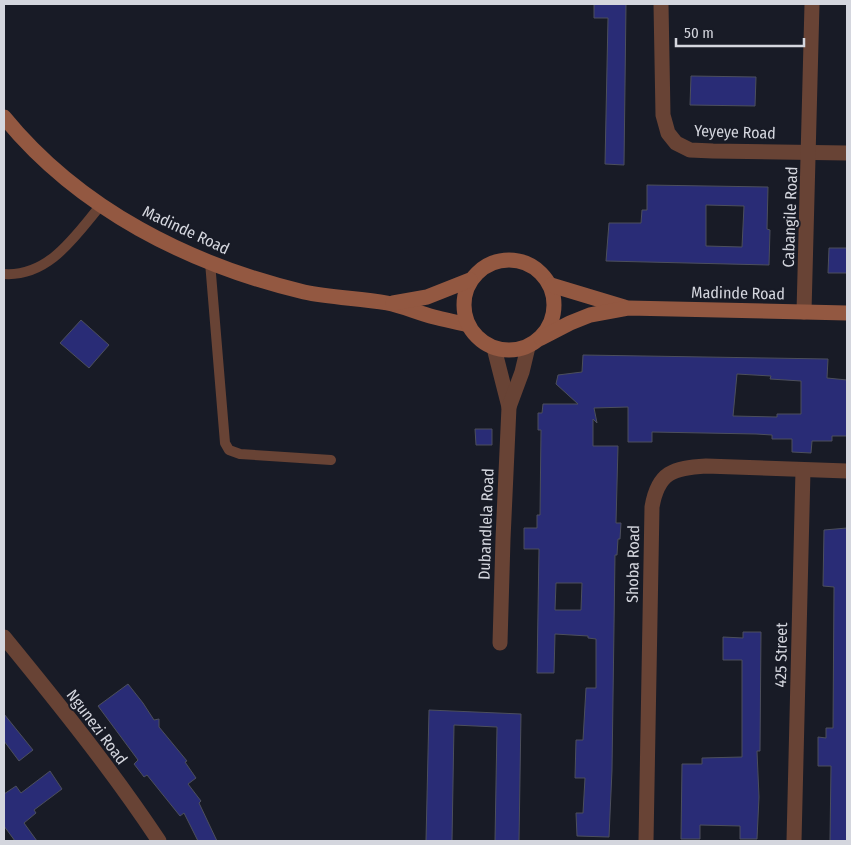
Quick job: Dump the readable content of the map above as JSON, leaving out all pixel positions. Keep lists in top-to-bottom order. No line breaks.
{"streets":{"street":["Yeyeye Road","Cabangile Road","Madinde Road","Dubandlela Road","Shoba Road","425 Street","Ngunezi Road"]},"crossings":[["Yeyeye Road","Cabangile Road"],["Cabangile Road","Madinde Road"],["Madinde Road","Dubandlela Road"],["Shoba Road","425 Street"]],"scale_bar":"50 m"}
